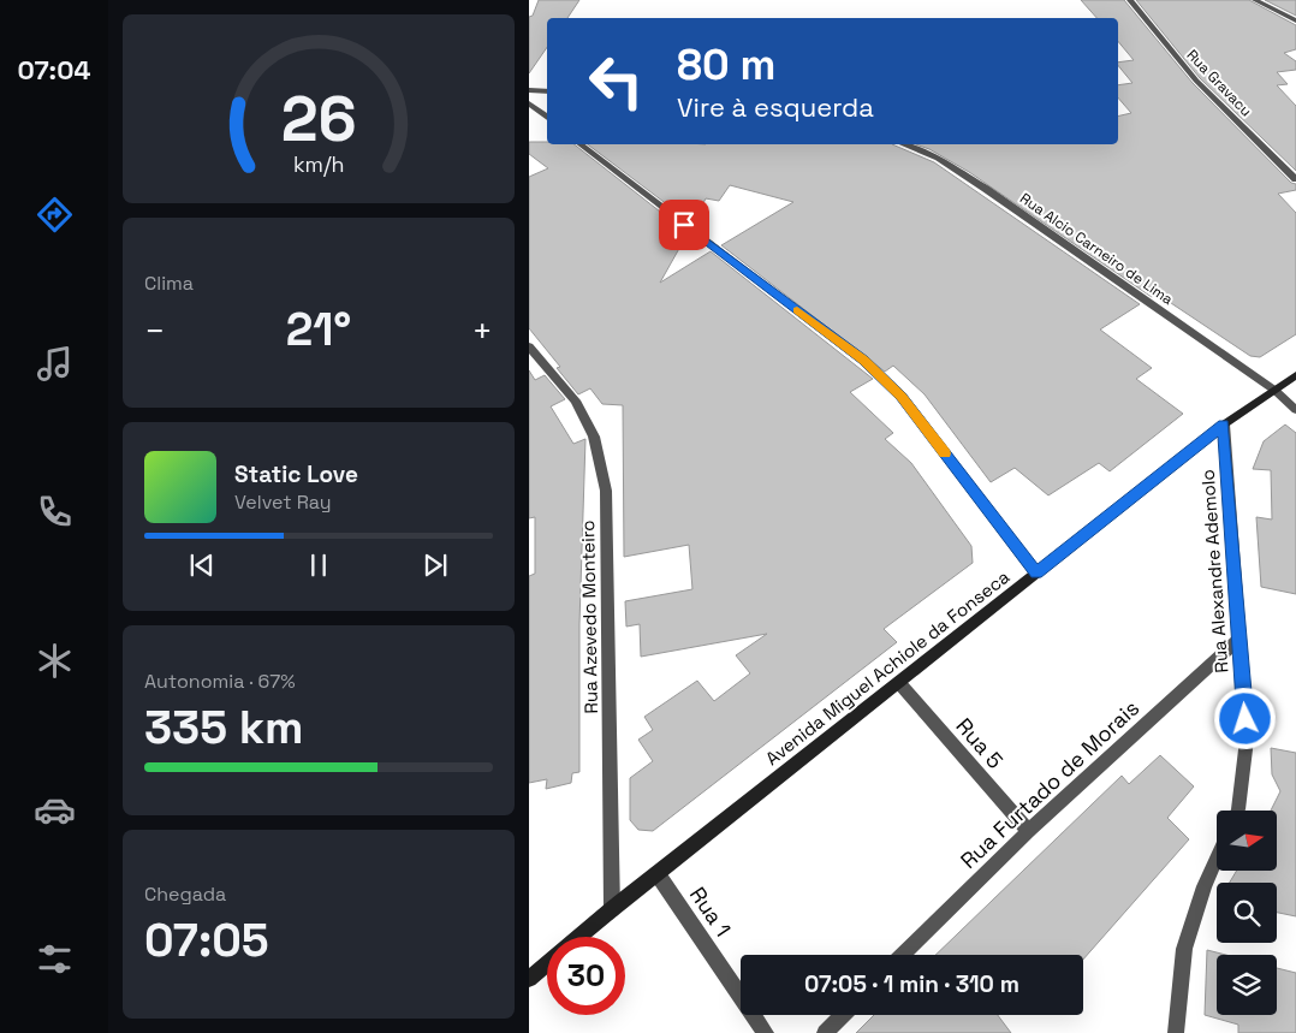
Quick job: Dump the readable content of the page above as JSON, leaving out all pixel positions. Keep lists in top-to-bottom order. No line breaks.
{"streets":{"street":["Rua Gravacu","Rua Alcio Carneiro de Lima","Rua Alexandre Ademolo","Rua Azevedo Monteiro","Avenida Miguel Achiole da Fonseca","Rua 5","Rua Furtado de Morais","Rua 1"]},"crossings":[["Rua Alcio Carneiro de Lima","Avenida Miguel Achiole da Fonseca"],["Rua Alexandre Ademolo","Avenida Miguel Achiole da Fonseca"],["Rua Alexandre Ademolo","Rua Furtado de Morais"],["Rua Azevedo Monteiro","Avenida Miguel Achiole da Fonseca"],["Avenida Miguel Achiole da Fonseca","Rua 5"],["Avenida Miguel Achiole da Fonseca","Rua 1"],["Rua 5","Rua Furtado de Morais"]],"north":"right","page":{"tabs":"07:04","turn":["80 m","Vire à esquerda"],"tile":["Clima",["Autonomia · 67%","335 km"],["Chegada","07:05"]],"heat":["−","21°","+"],"song":["Static Love","Velvet Ray"],"limit":"30","trip":"07:05 · 1 min · 310 m","gauge":["26","km/h"]}}
